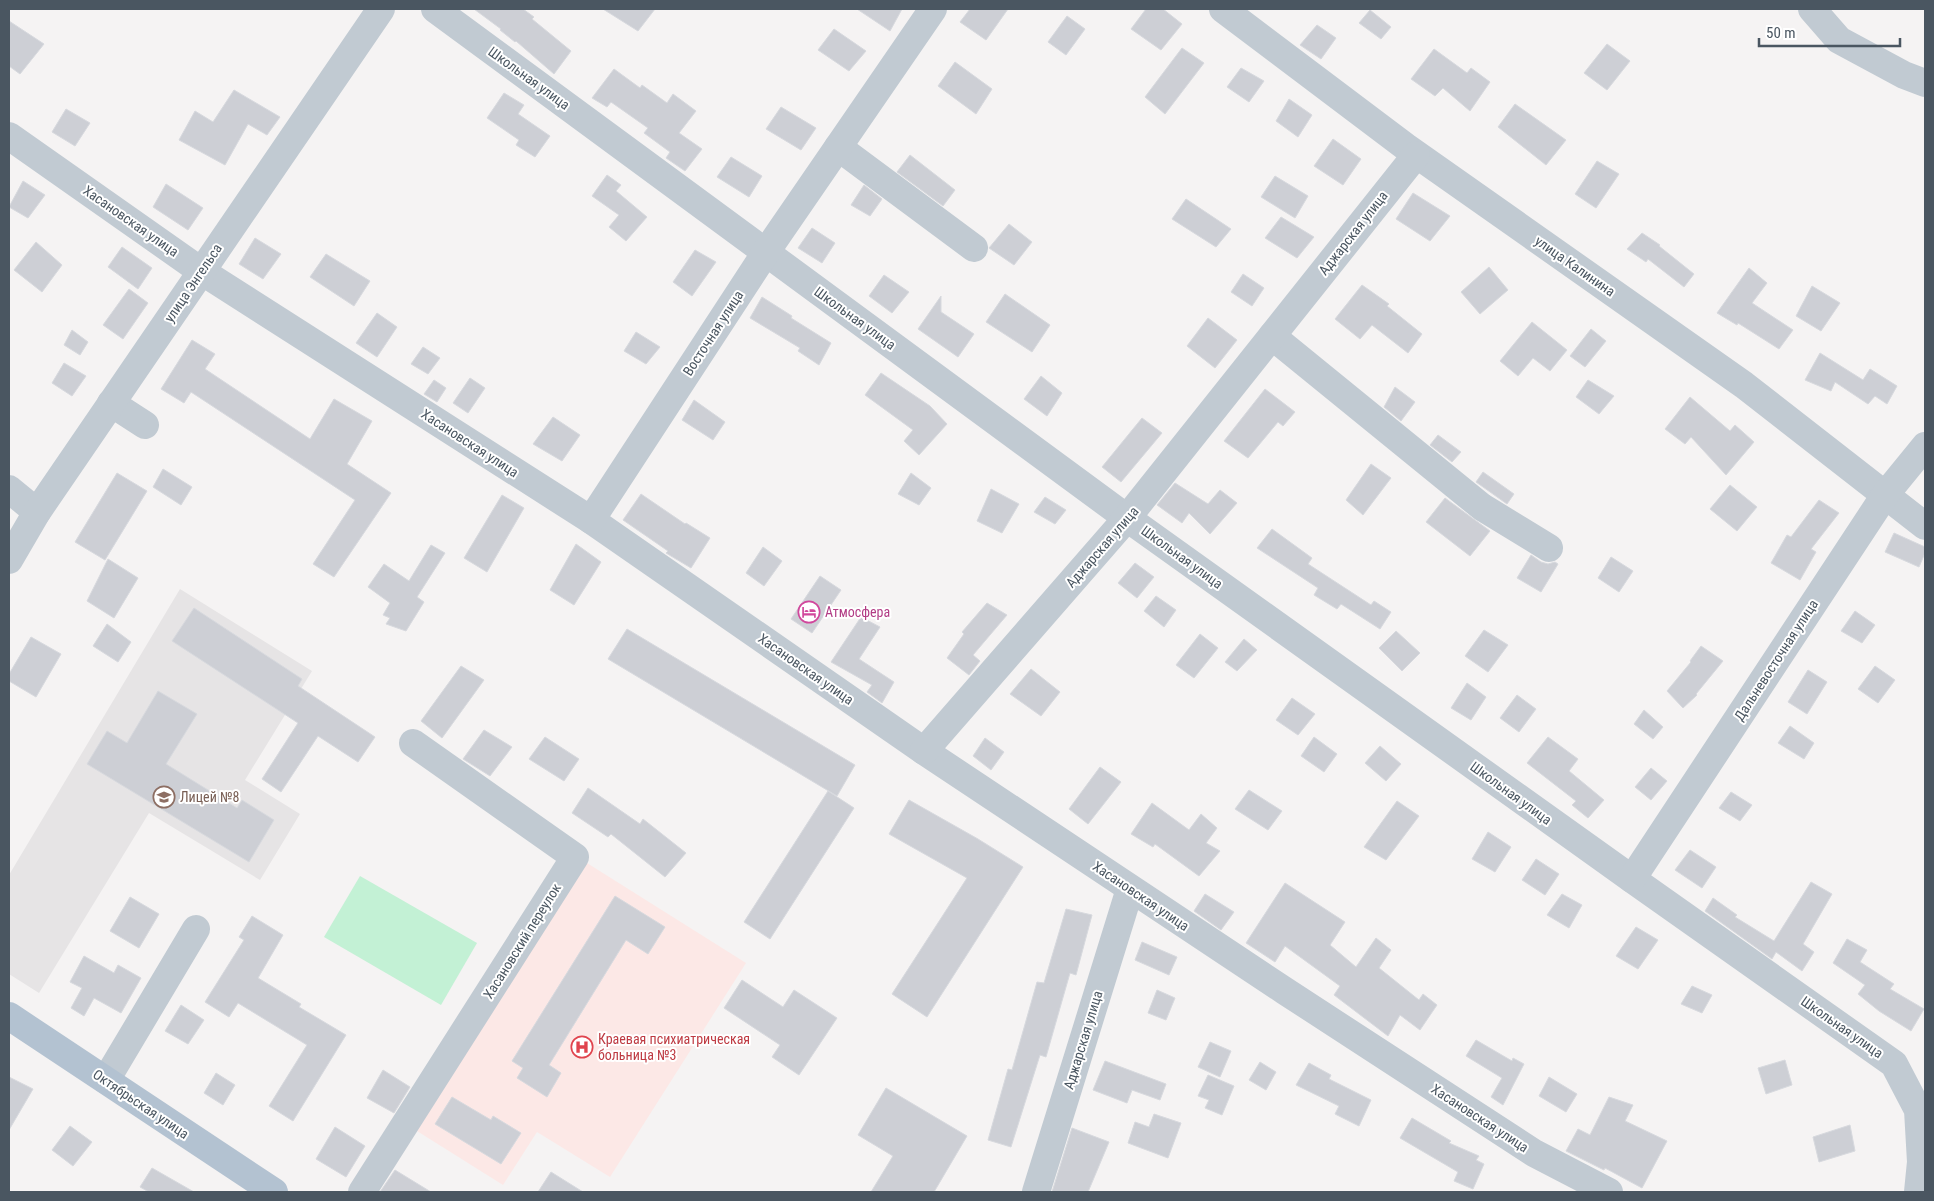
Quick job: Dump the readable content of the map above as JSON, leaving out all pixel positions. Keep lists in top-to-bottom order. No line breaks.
{"streets":{"main road":["Октябрьская улица"],"street":["Школьная улица","Хасановская улица","Аджарская улица","улица Калинина","улица Энгельса","Восточная улица","Дальневосточная улица","Хасановский переулок"]},"crossings":[["Школьная улица","Аджарская улица"],["Школьная улица","Восточная улица"],["Школьная улица","Дальневосточная улица"],["Хасановская улица","Аджарская улица"],["Хасановская улица","улица Энгельса"],["Хасановская улица","Восточная улица"],["Аджарская улица","улица Калинина"],["улица Калинина","Дальневосточная улица"]],"places":{"hotel":["Атмосфера"],"school or university":["Лицей №8"],"hospital":["Краевая психиатрическая больница №3"]},"scale_bar":"50 m"}
